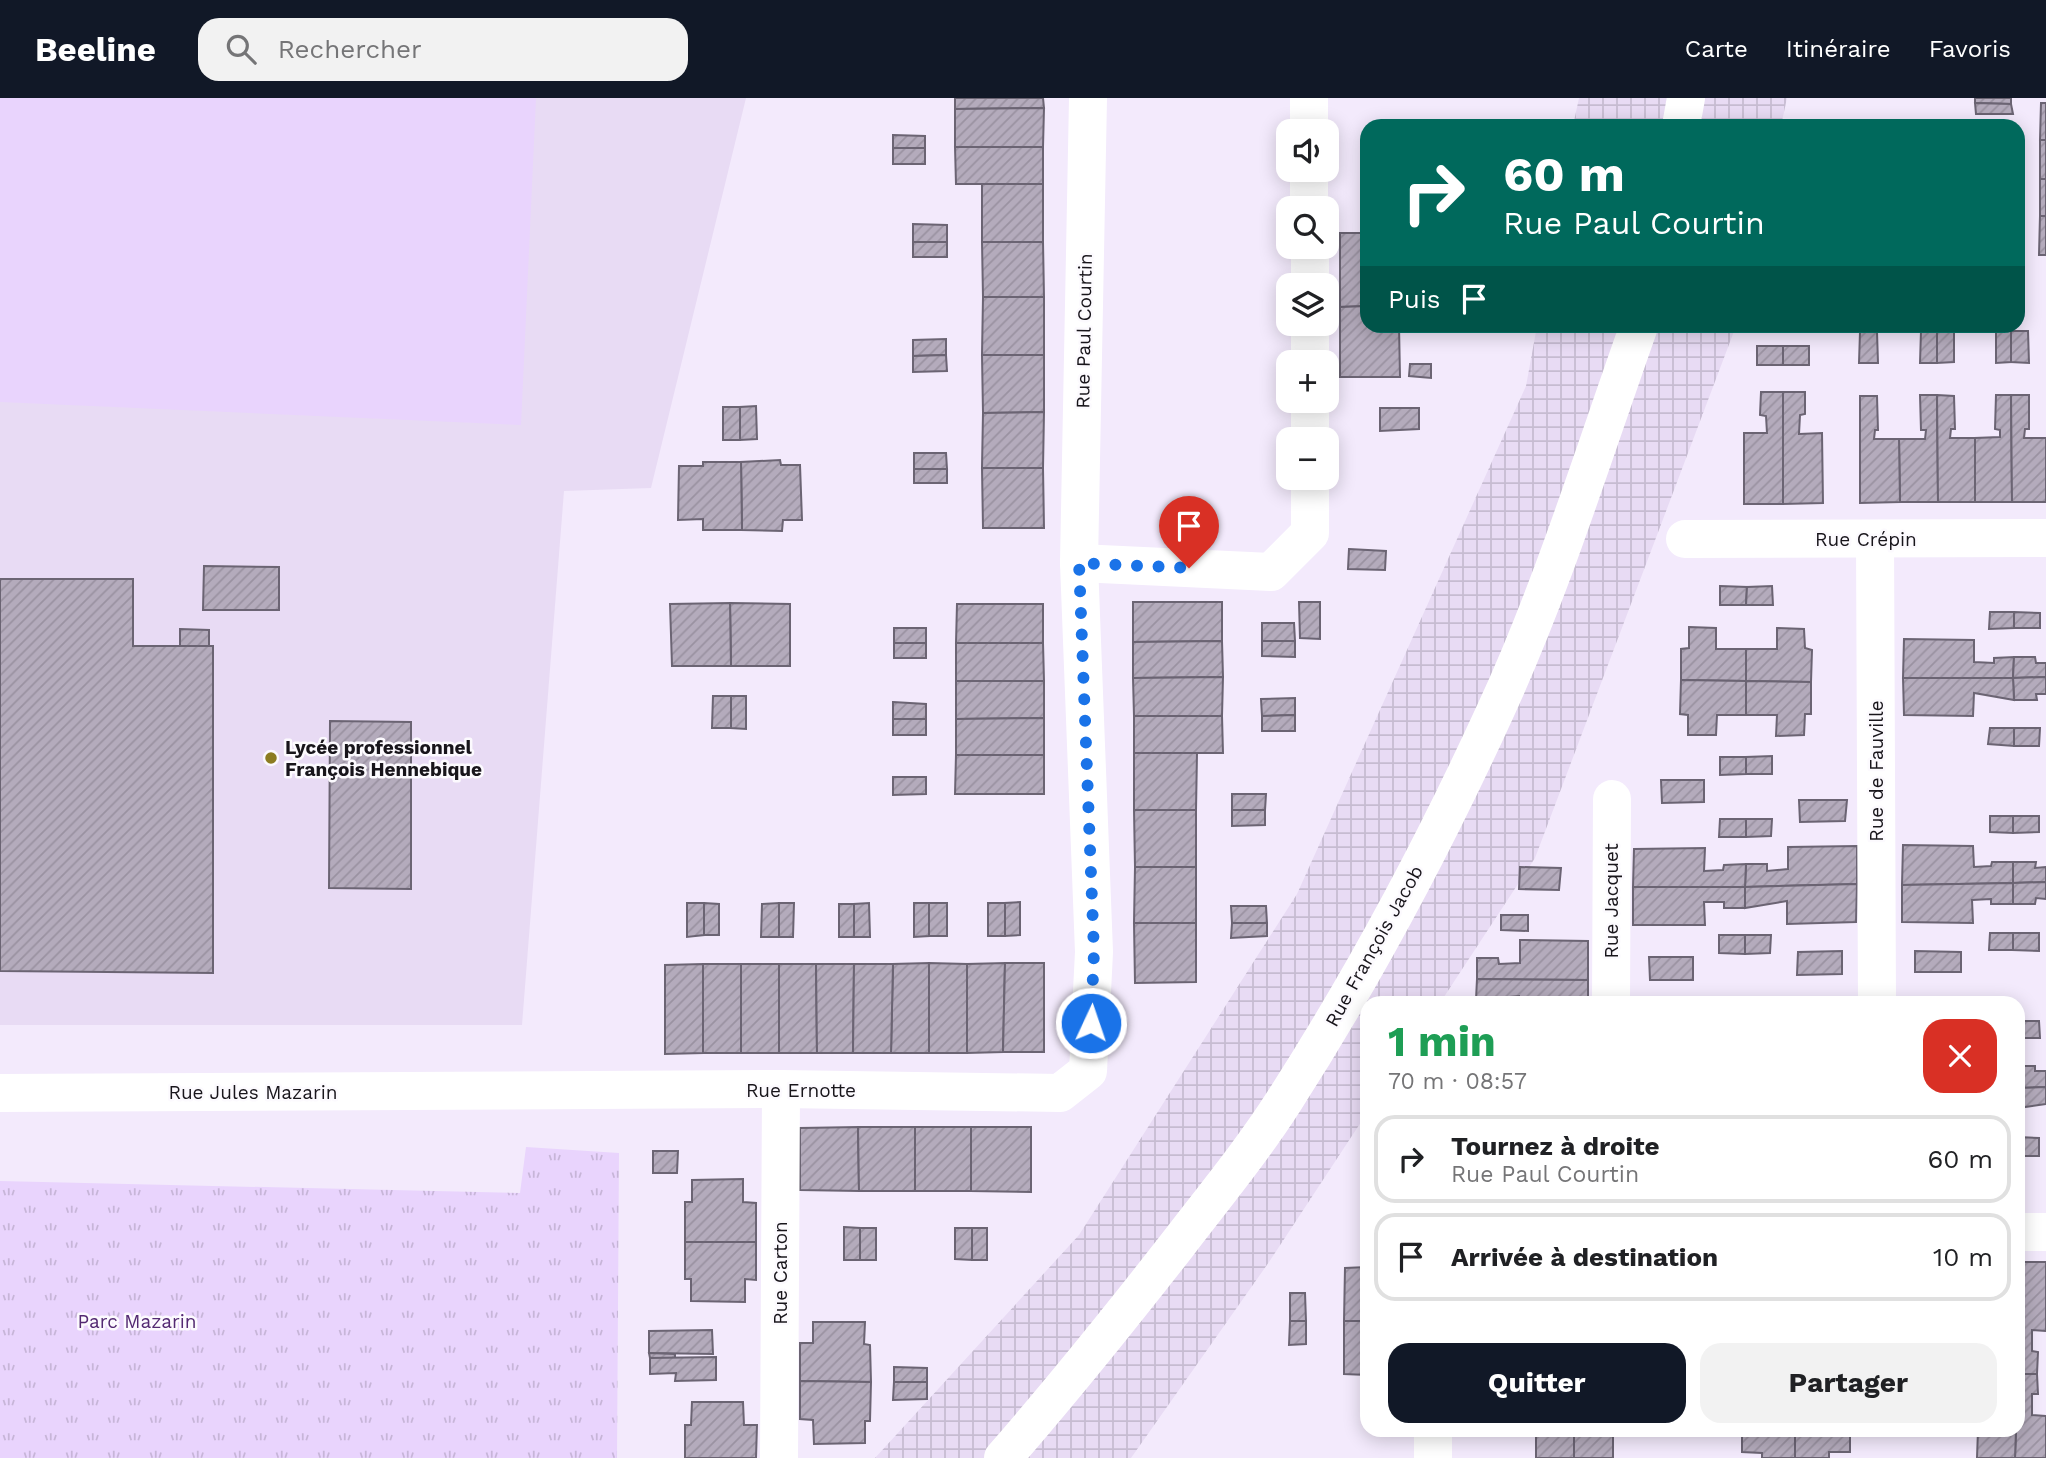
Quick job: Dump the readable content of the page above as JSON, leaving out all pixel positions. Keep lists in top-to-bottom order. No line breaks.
{"streets":{"street":["Rue Paul Courtin","Rue Crépin","Rue de Fauville","Rue Jacquet","Rue François Jacob","Rue Ernotte","Rue Jules Mazarin","Rue Carton"]},"crossings":[["Rue Paul Courtin","Rue Ernotte"],["Rue Crépin","Rue de Fauville"],["Rue Ernotte","Rue Jules Mazarin"],["Rue Ernotte","Rue Carton"]],"parks":["Parc Mazarin"],"places":["Lycée professionnel François Hennebique"],"page":{"header":"Beeline","search":"Rechercher","nav":["Carte","Itinéraire","Favoris"],"map_buttons":["+","−"],"turn":["60 m","Rue Paul Courtin"],"then":"Puis","heading":["1 min","70 m · 08:57"],"list":[{"name":"Tournez à droite","note":"Rue Paul Courtin","value":"60 m"},{"name":"Arrivée à destination","value":"10 m"}],"buttons":["Quitter","Partager"]}}
